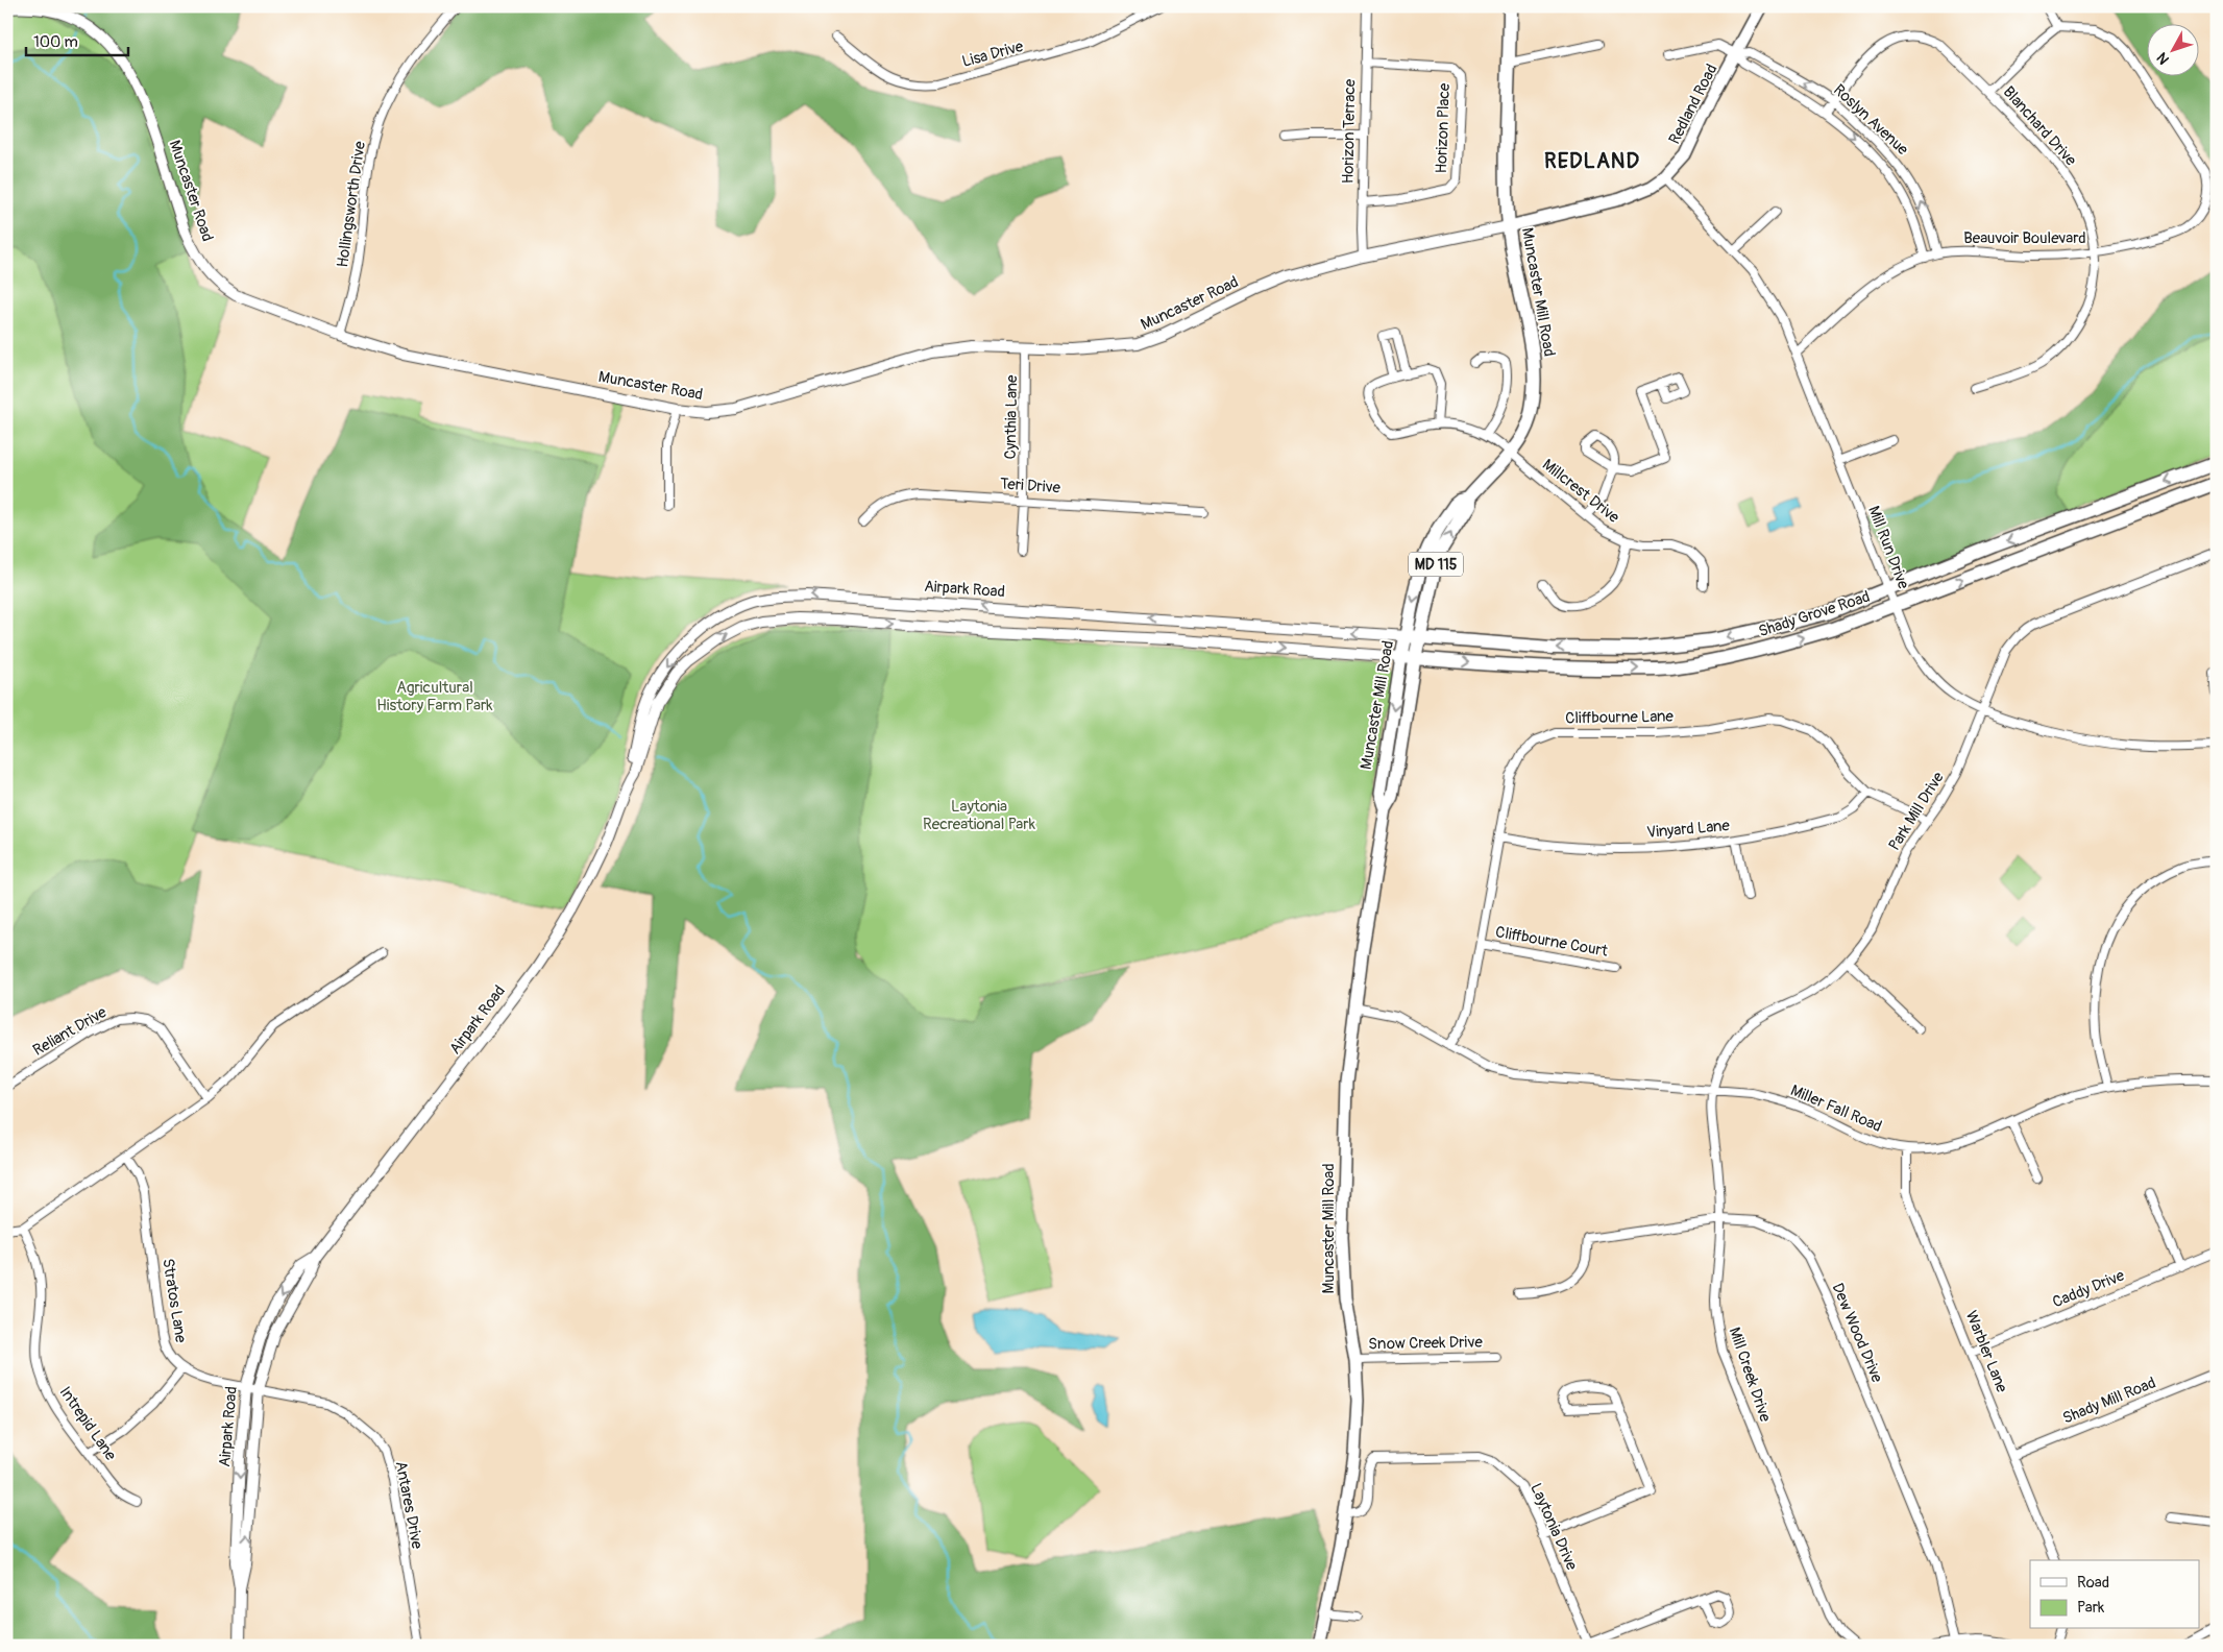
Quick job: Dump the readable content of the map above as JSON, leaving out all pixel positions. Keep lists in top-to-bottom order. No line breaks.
{"streets":{"main road":["Redland Road","Muncaster Mill Road","MD 115","Shady Grove Road"],"street":["Lisa Drive","Roslyn Avenue","Blanchard Drive","Horizon Place","Horizon Terrace","Muncaster Road","Hollingsworth Drive","Beauvoir Boulevard","Cynthia Lane","Teri Drive","Millcrest Drive","Mill Run Drive","Airpark Road","Cliffbourne Lane","Park Mill Drive","Vinyard Lane","Cliffbourne Court","Reliant Drive","Miller Fall Road","Caddy Drive","Stratos Lane","Dew Wood Drive","Snow Creek Drive","Warbler Lane","Mill Creek Drive","Shady Mill Road","Intrepid Lane","Antares Drive","Laytonia Drive"]},"crossings":[["Redland Road","Roslyn Avenue"],["Redland Road","Muncaster Road"],["Redland Road","Muncaster Mill Road"],["Redland Road","Mill Run Drive"],["Roslyn Avenue","Blanchard Drive"],["Roslyn Avenue","Beauvoir Boulevard"],["Blanchard Drive","Beauvoir Boulevard"],["Horizon Place","Horizon Terrace"],["Horizon Terrace","Muncaster Road"],["Muncaster Road","Hollingsworth Drive"],["Muncaster Road","Muncaster Mill Road"],["Muncaster Road","Cynthia Lane"],["Beauvoir Boulevard","Mill Run Drive"],["Muncaster Mill Road","Millcrest Drive"],["Muncaster Mill Road","Airpark Road"],["Muncaster Mill Road","Shady Grove Road"],["Muncaster Mill Road","Miller Fall Road"],["Muncaster Mill Road","Snow Creek Drive"],["Muncaster Mill Road","Laytonia Drive"],["Cynthia Lane","Teri Drive"],["Mill Run Drive","Shady Grove Road"],["Mill Run Drive","Park Mill Drive"],["Airpark Road","Shady Grove Road"],["Airpark Road","Stratos Lane"],["Airpark Road","Antares Drive"],["Cliffbourne Lane","Park Mill Drive"],["Cliffbourne Lane","Vinyard Lane"],["Cliffbourne Lane","Cliffbourne Court"],["Cliffbourne Lane","Miller Fall Road"],["Park Mill Drive","Miller Fall Road"],["Park Mill Drive","Mill Creek Drive"],["Miller Fall Road","Warbler Lane"],["Miller Fall Road","Mill Creek Drive"],["Caddy Drive","Warbler Lane"],["Stratos Lane","Antares Drive"],["Dew Wood Drive","Mill Creek Drive"],["Warbler Lane","Shady Mill Road"]],"districts":["REDLAND"],"parks":["Agricultural History Farm Park","Laytonia Recreational Park"],"legend":["Road","Park"],"scale_bar":"100 m","north":"bottom left"}
